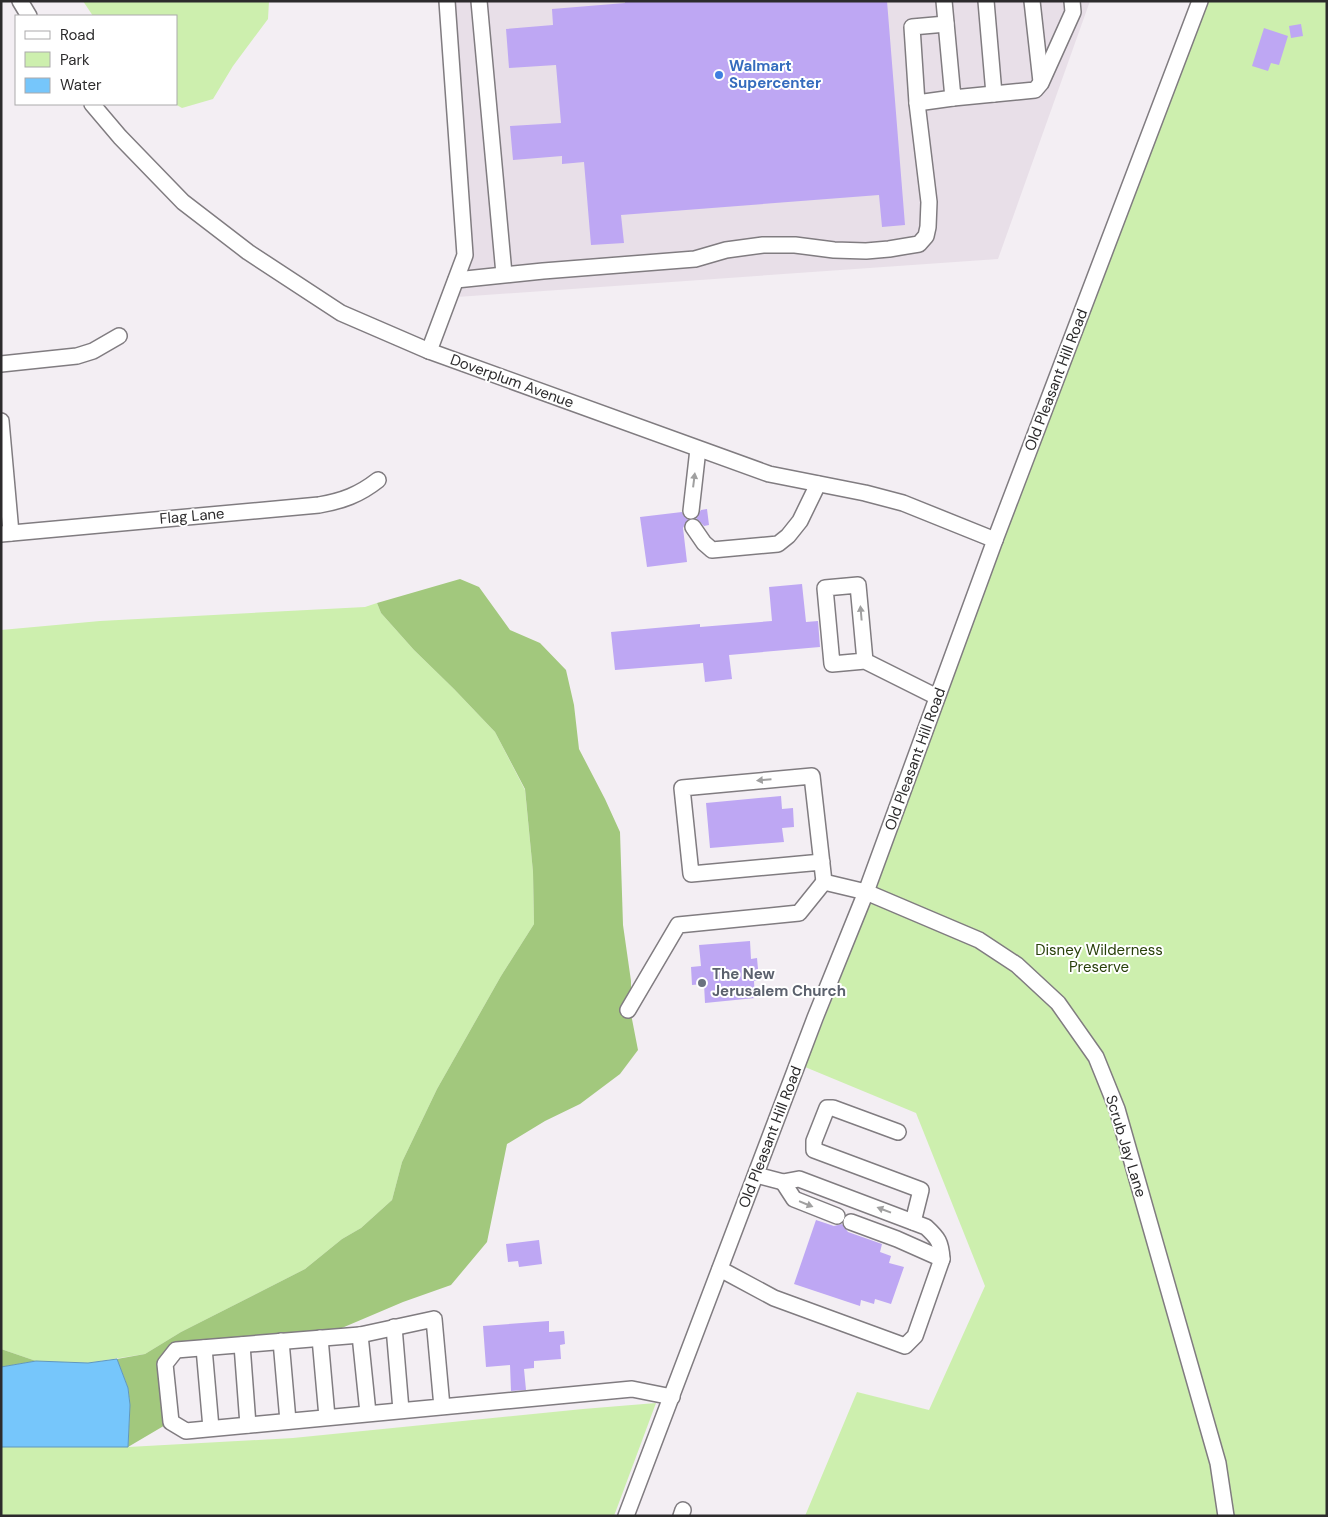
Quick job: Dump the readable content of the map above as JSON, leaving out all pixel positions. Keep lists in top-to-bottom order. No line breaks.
{"streets":{"street":["Old Pleasant Hill Road","Doverplum Avenue","Flag Lane","Scrub Jay Lane"]},"crossings":[["Old Pleasant Hill Road","Doverplum Avenue"],["Old Pleasant Hill Road","Scrub Jay Lane"]],"parks":["Disney Wilderness Preserve"],"places":["Walmart Supercenter","The New Jerusalem Church"],"legend":["Road","Park","Water"]}
